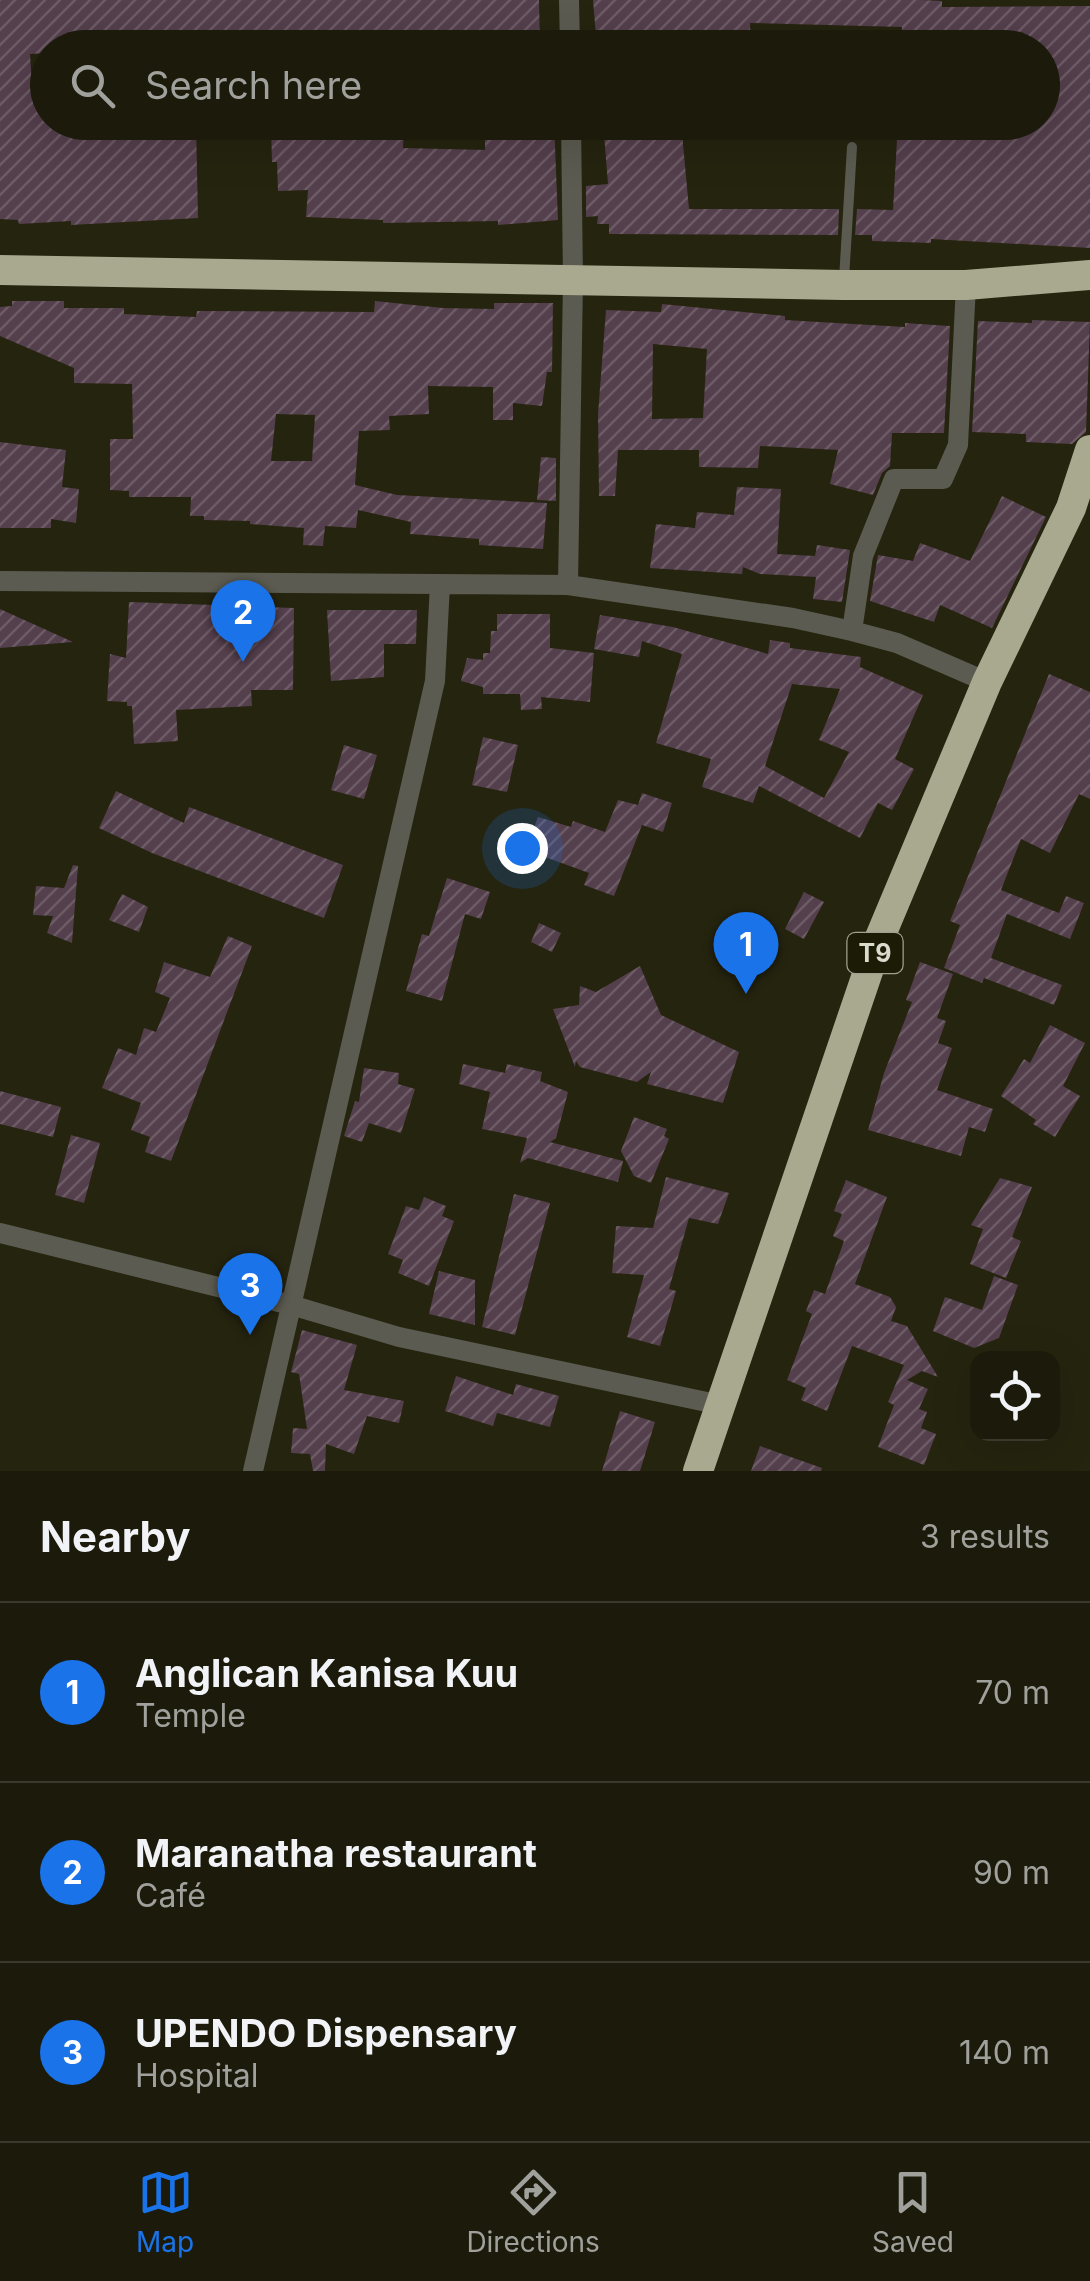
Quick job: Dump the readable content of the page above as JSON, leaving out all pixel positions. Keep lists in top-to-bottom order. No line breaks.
{"streets":{"highway":["T9"]},"page":{"search":"Search here","pins":["2","1","3"],"heading":["Nearby","3 results"],"list":[{"mark":"1","name":"Anglican Kanisa Kuu","note":"Temple","value":"70 m"},{"mark":"2","name":"Maranatha restaurant","note":"Café","value":"90 m"},{"mark":"3","name":"UPENDO Dispensary","note":"Hospital","value":"140 m"}],"nav":["Map","Directions","Saved"]}}
